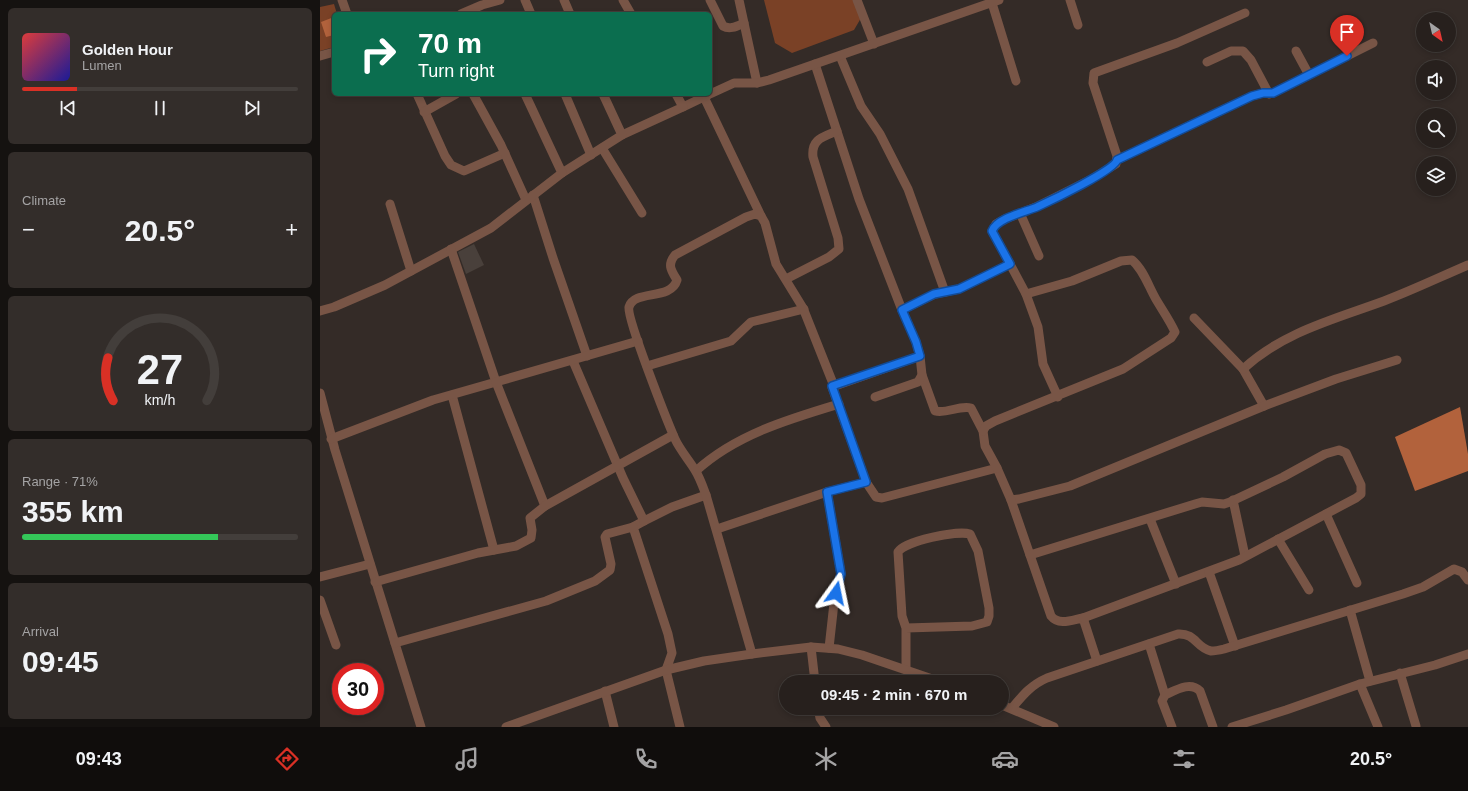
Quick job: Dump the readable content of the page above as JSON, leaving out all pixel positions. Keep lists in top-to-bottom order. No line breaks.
{"north":"bottom right","page":{"turn":["70 m","Turn right"],"song":["Golden Hour","Lumen"],"tile":["Climate",["Range · 71%","355 km"],["Arrival","09:45"]],"heat":["−","20.5°","+"],"limit":"30","trip":"09:45 · 2 min · 670 m","tabs":["09:43","20.5°"],"gauge":["27","km/h"]}}
